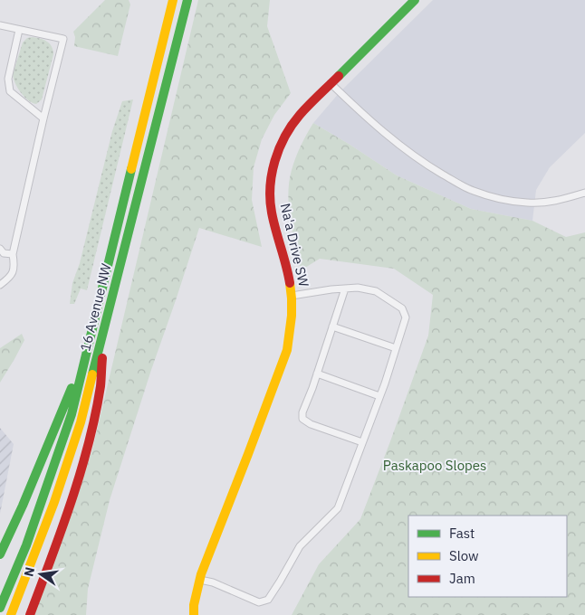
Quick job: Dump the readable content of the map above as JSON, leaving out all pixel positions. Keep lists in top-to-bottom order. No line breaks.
{"streets":{"main road":["Na'a Drive SW","16 Avenue NW"]},"parks":["Paskapoo Slopes"],"legend":["Fast","Slow","Jam"],"north":"left"}
